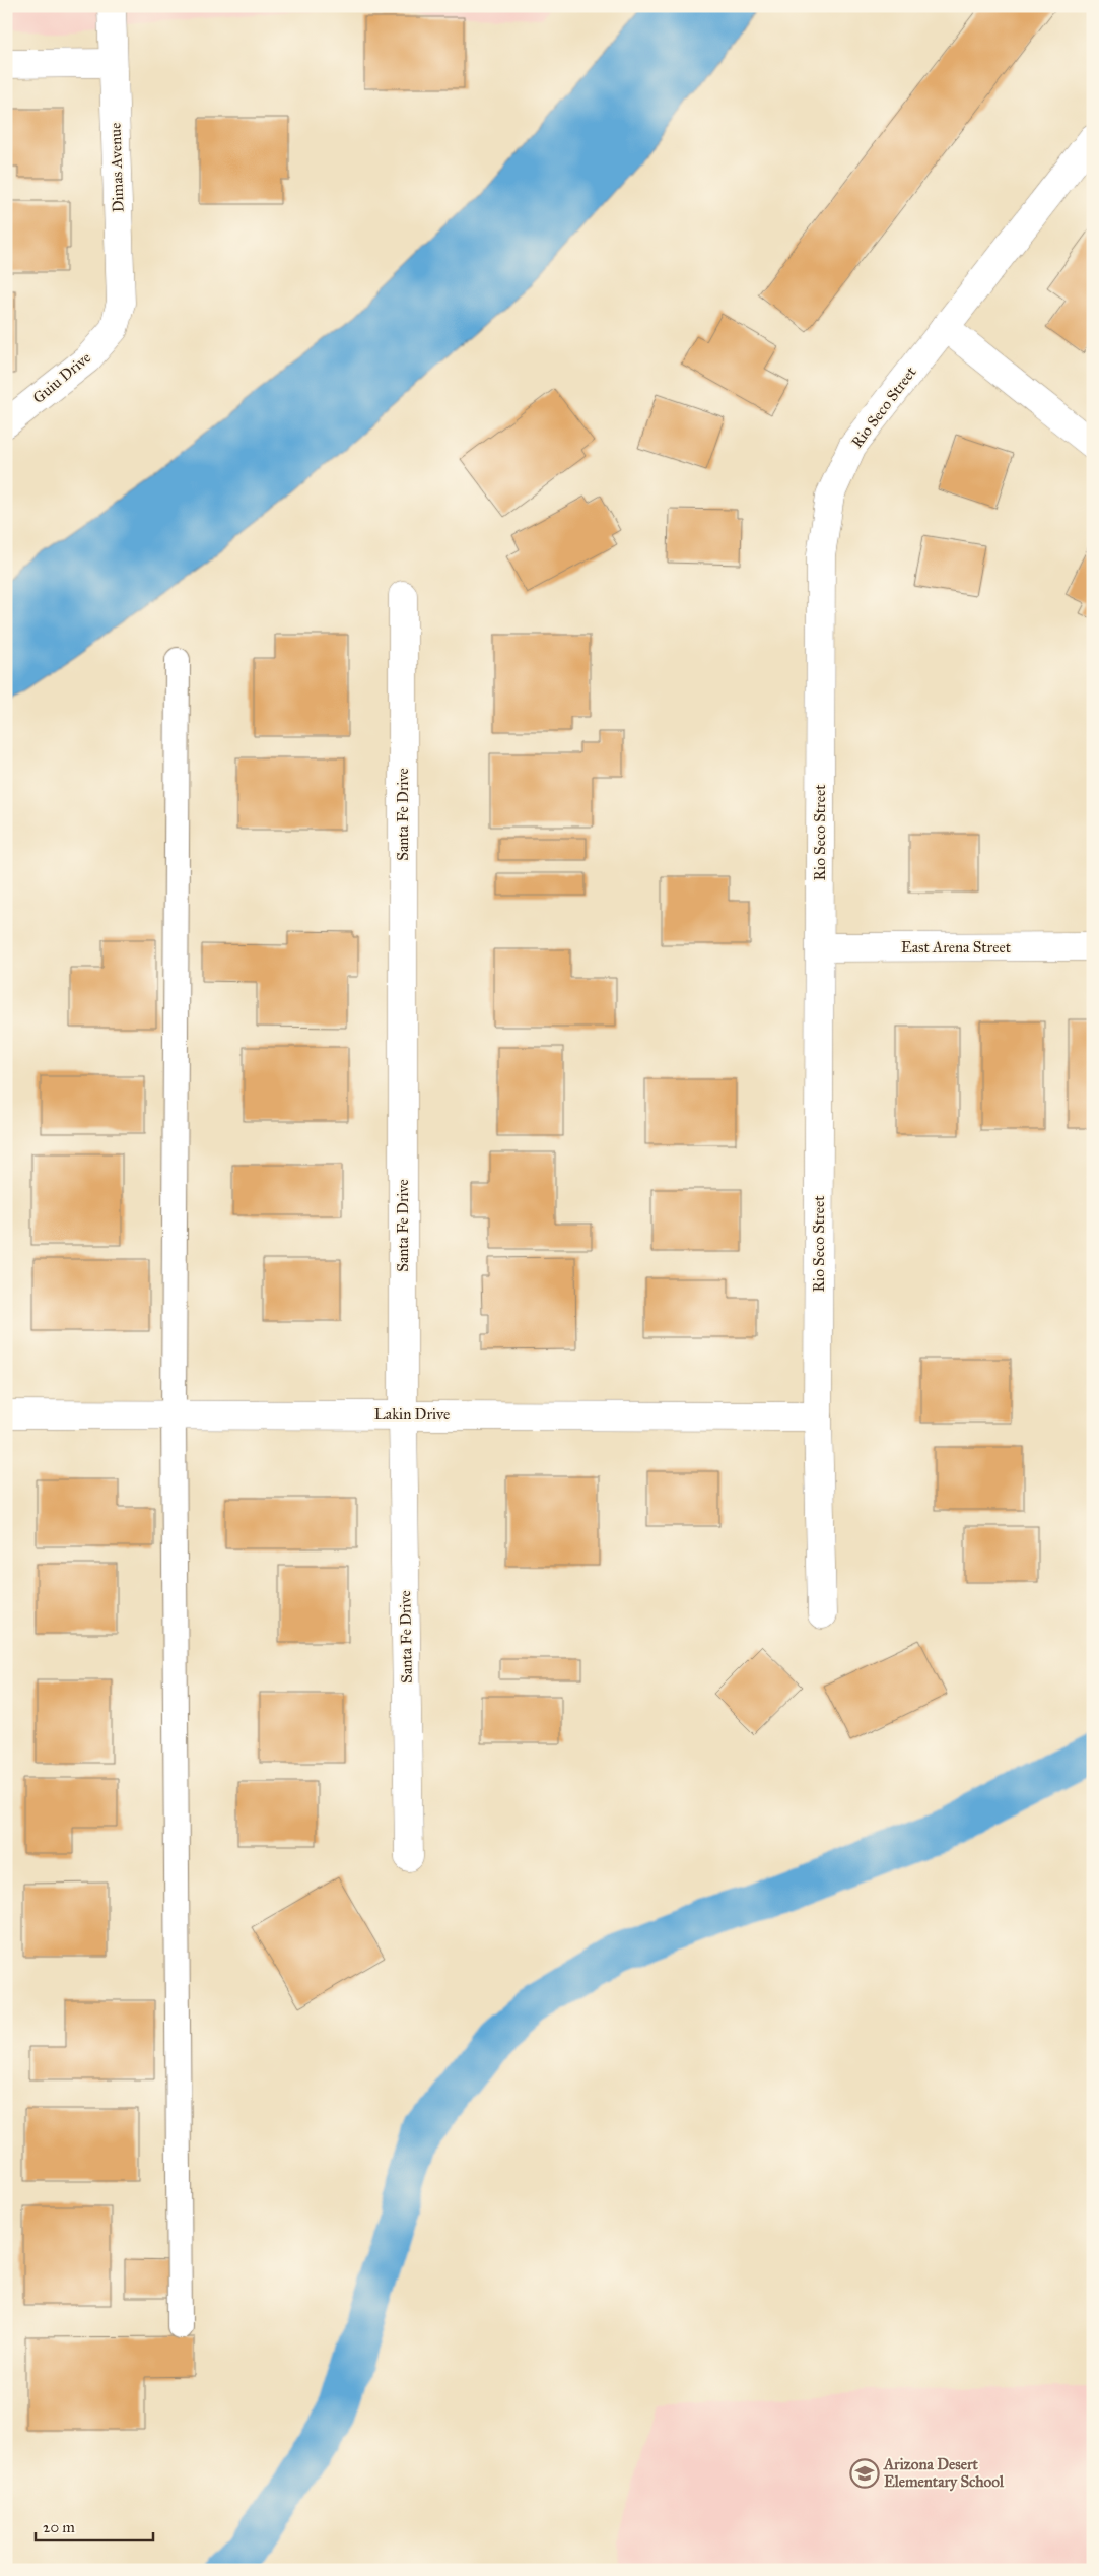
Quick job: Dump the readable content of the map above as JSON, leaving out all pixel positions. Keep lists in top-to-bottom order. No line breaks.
{"streets":{"street":["Dimas Avenue","Guiu Drive","Rio Seco Street","Santa Fe Drive","East Arena Street","Lakin Drive"]},"crossings":[["Dimas Avenue","Guiu Drive"],["Rio Seco Street","East Arena Street"],["Rio Seco Street","Lakin Drive"],["Santa Fe Drive","Lakin Drive"]],"places":{"school or university":["Arizona Desert Elementary School"]},"scale_bar":"20 m"}
